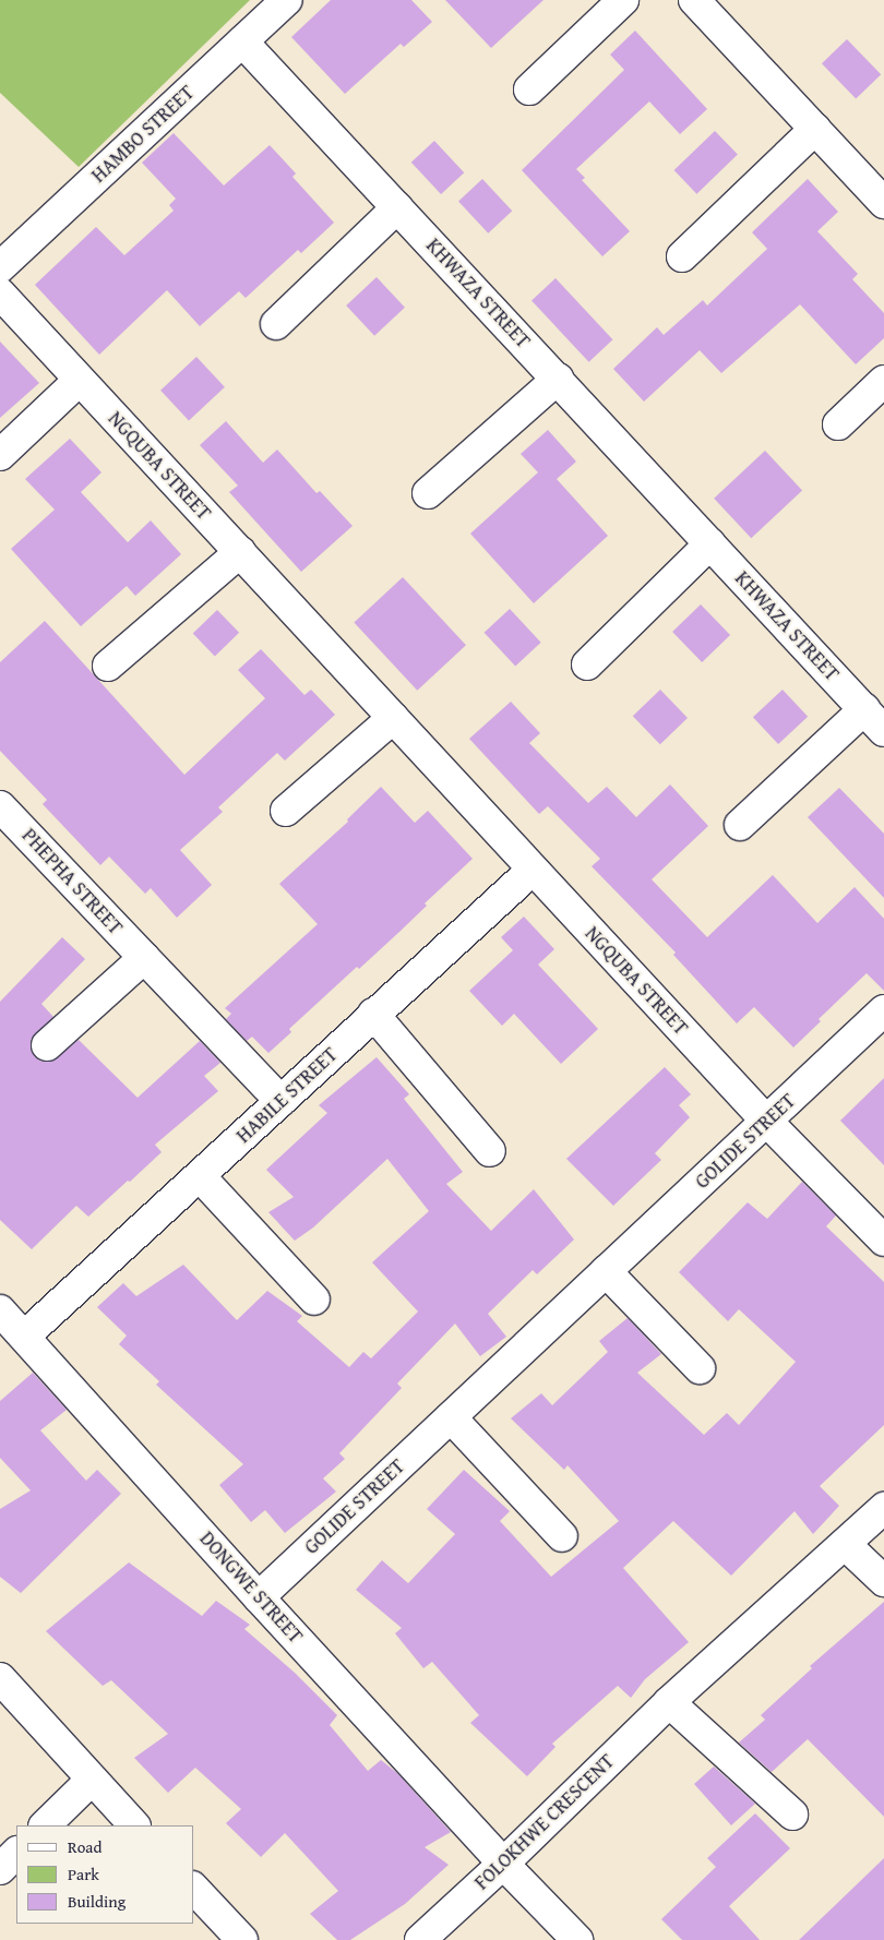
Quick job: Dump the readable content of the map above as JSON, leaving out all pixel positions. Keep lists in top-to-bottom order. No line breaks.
{"streets":{"street":["HAMBO STREET","KHWAZA STREET","NGQUBA STREET","PHEPHA STREET","HABILE STREET","GOLIDE STREET","DONGWE STREET","FOLOKHWE CRESCENT"]},"crossings":[["HAMBO STREET","KHWAZA STREET"],["NGQUBA STREET","HABILE STREET"],["NGQUBA STREET","GOLIDE STREET"],["PHEPHA STREET","HABILE STREET"],["HABILE STREET","DONGWE STREET"],["GOLIDE STREET","DONGWE STREET"],["DONGWE STREET","FOLOKHWE CRESCENT"]],"legend":["Road","Park","Building"]}
